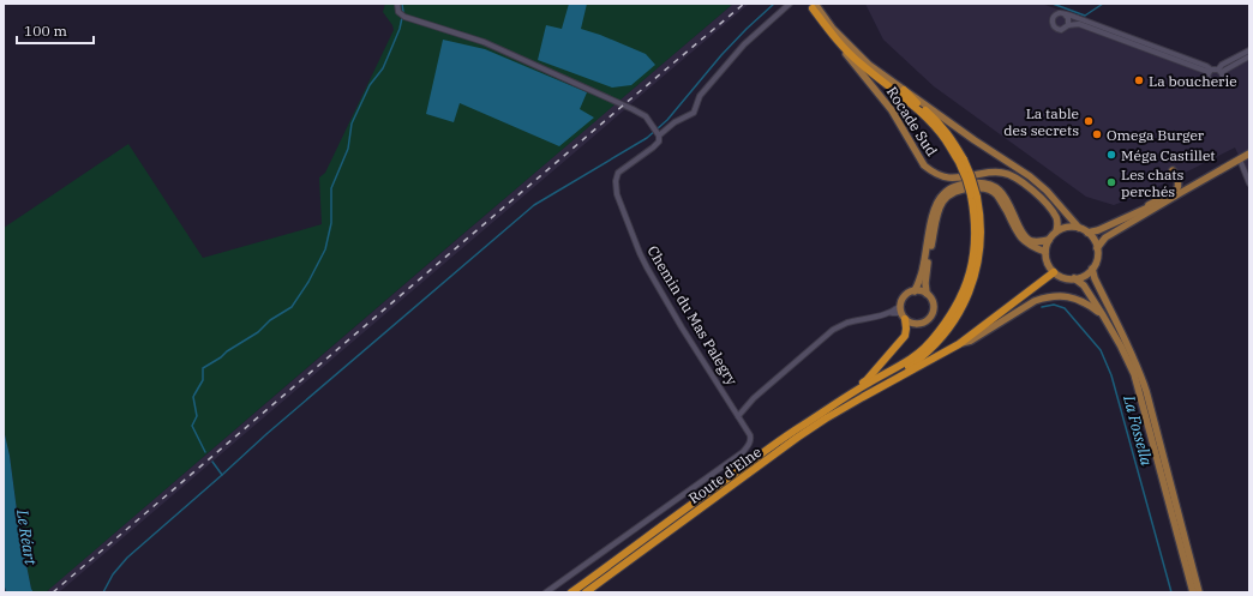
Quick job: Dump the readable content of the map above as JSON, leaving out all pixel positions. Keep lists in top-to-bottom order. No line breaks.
{"streets":{"highway":["Route d'Elne"],"main road":["Rocade Sud"],"street":["Chemin du Mas Palegry"]},"water":["La Fossella","Le Réart"],"places":["La boucherie","La table des secrets","Omega Burger","Méga Castillet","Les chats perchés"],"scale_bar":"100 m"}
